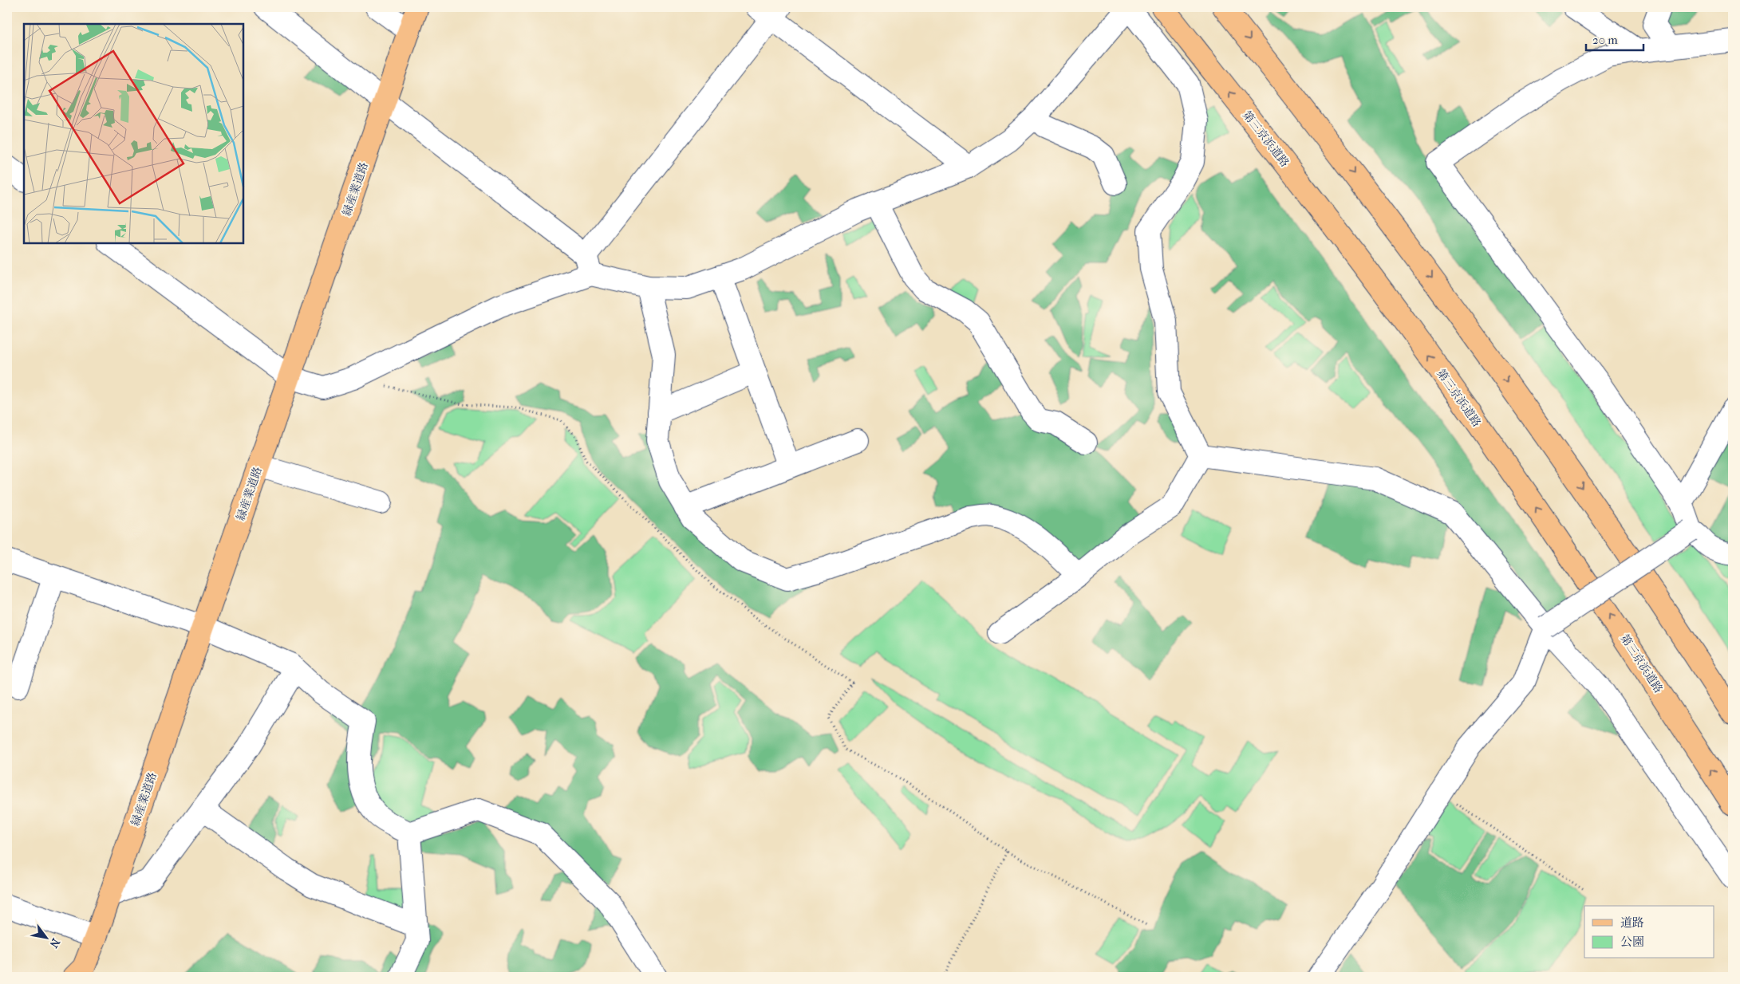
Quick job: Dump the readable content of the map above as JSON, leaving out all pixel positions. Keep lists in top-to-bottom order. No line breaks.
{"streets":{"main road":["第三京浜道路","緑産業道路"]},"legend":["道路","公園"],"scale_bar":"20 m","north":"bottom right"}
